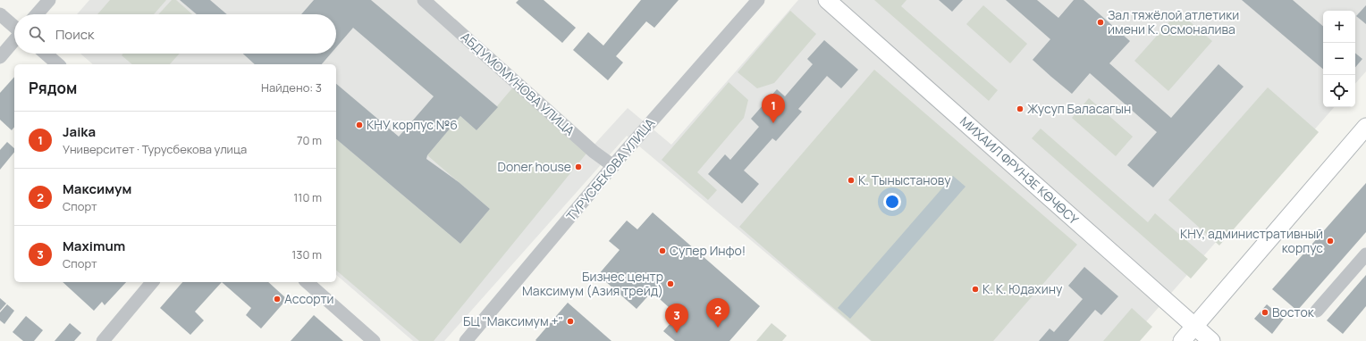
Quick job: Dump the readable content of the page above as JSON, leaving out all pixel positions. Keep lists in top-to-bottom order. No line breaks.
{"streets":{"main road":["МИХАИЛ ФРУНЗЕ КӨЧӨСҮ"],"street":["АБДУМОМУНОВА УЛИЦА","ТУРУСБЕКОВА УЛИЦА"]},"crossings":[["АБДУМОМУНОВА УЛИЦА","ТУРУСБЕКОВА УЛИЦА"]],"places":["Зал тяжёлой атлетики имени К. Осмоналива","Жусуп Баласагын","КНУ корпус №6","Doner house","К. Тыныстанову","КНУ, административный корпус","Супер Инфо!","Бизнес центр Максимум (Азия трейд)","К. К. Юдахину","Ассорти","Восток","БЦ \"Максимум +\""],"page":{"map_buttons":["+","−"],"search":"Поиск","heading":["Рядом","Найдено: 3"],"pins":["1","2","3"],"list":[{"mark":"1","name":"Jaika","note":"Университет · Турусбекова улица","value":"70 m"},{"mark":"2","name":"Максимум","note":"Спорт","value":"110 m"},{"mark":"3","name":"Maximum","note":"Спорт","value":"130 m"}]}}
